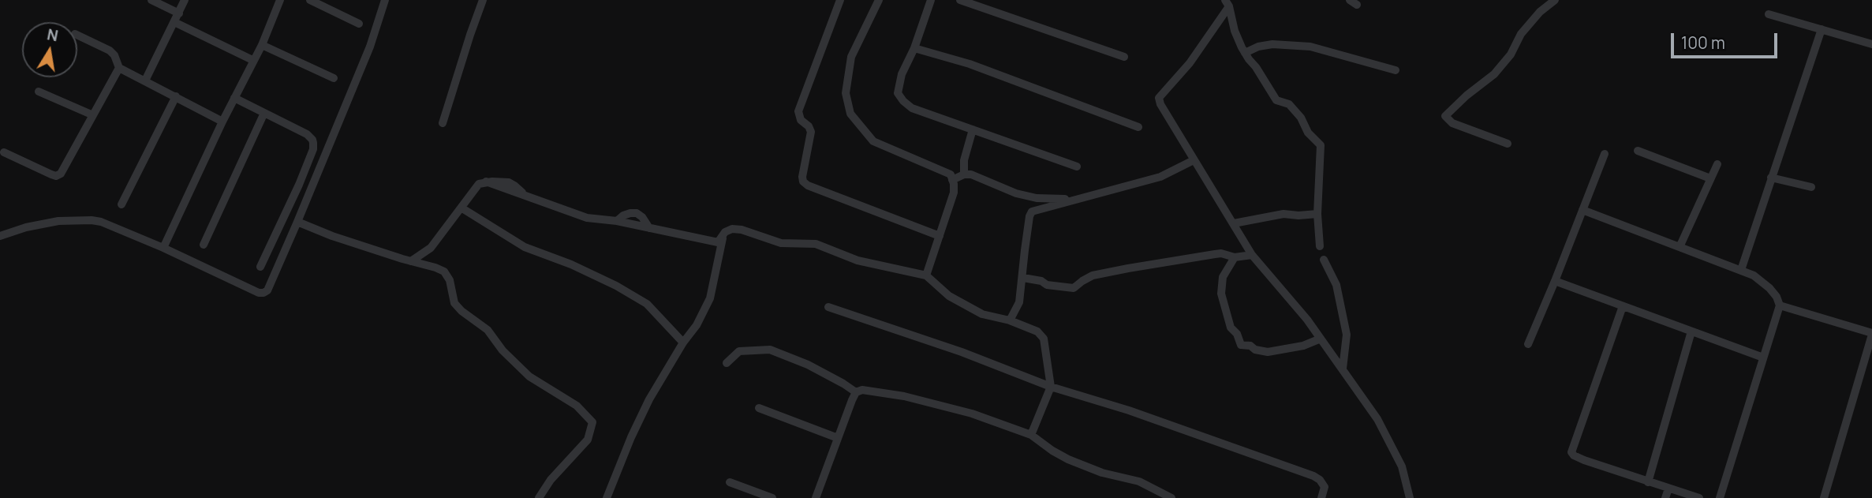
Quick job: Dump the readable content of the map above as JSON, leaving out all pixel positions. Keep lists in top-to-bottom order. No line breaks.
{"scale_bar":"100 m","north":"top"}
